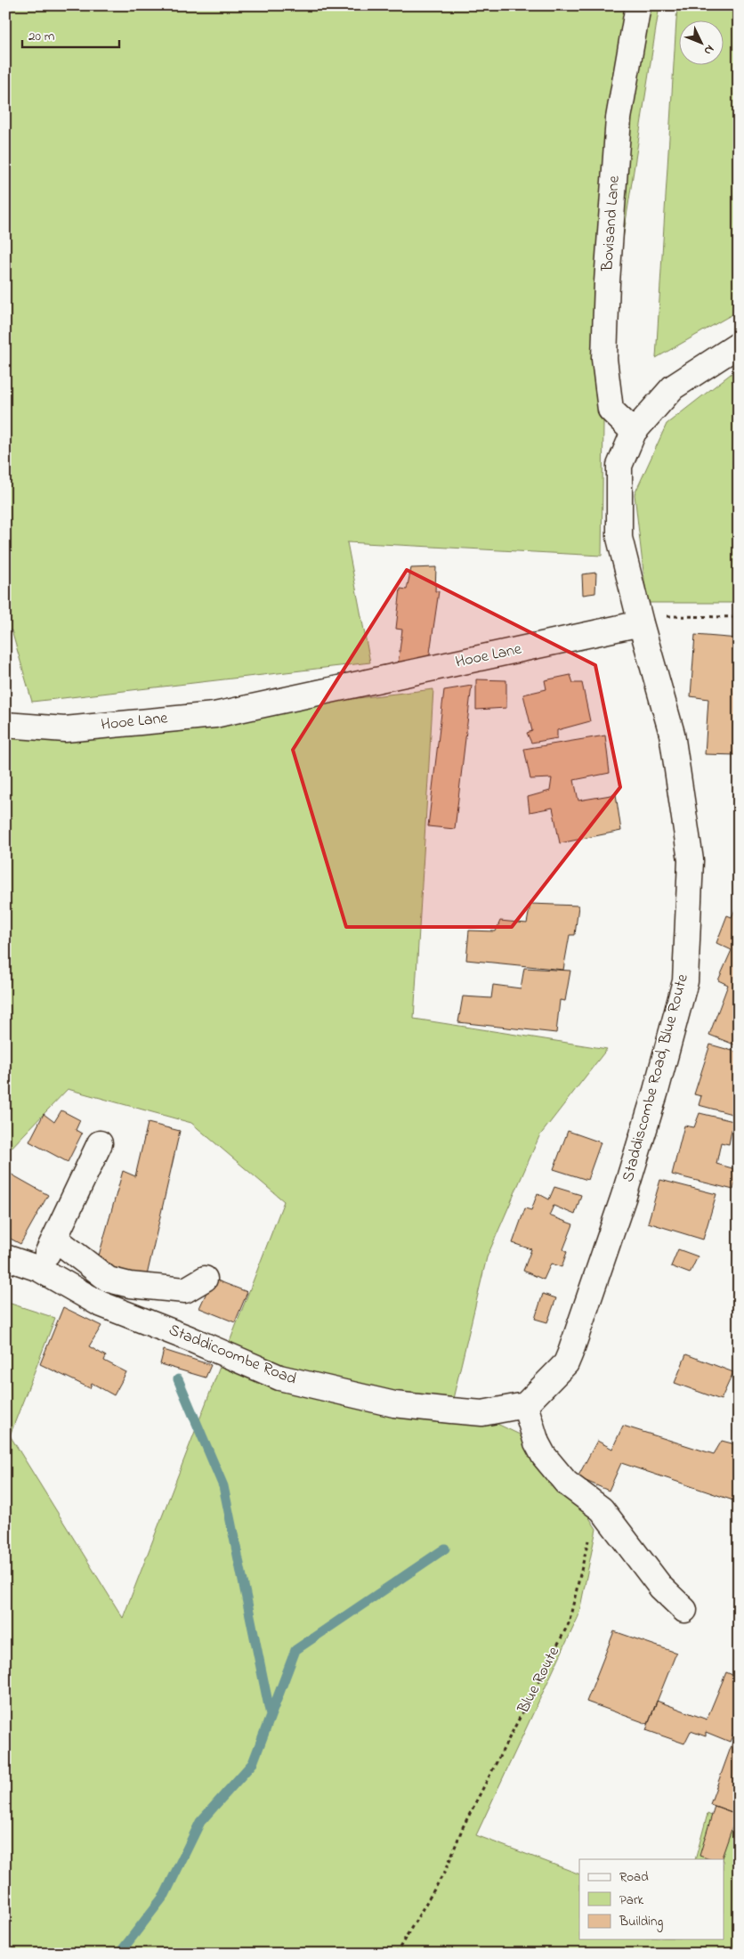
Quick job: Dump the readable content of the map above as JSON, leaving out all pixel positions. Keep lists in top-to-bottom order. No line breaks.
{"streets":{"street":["Bovisand Lane","Hooe Lane","Staddiscombe Road, Blue Route","Staddicoombe Road"],"path":["Blue Route"]},"crossings":[["Hooe Lane","Staddiscombe Road, Blue Route"],["Staddiscombe Road, Blue Route","Staddicoombe Road"]],"legend":["Road","Park","Building"],"scale_bar":"20 m","north":"bottom right"}
